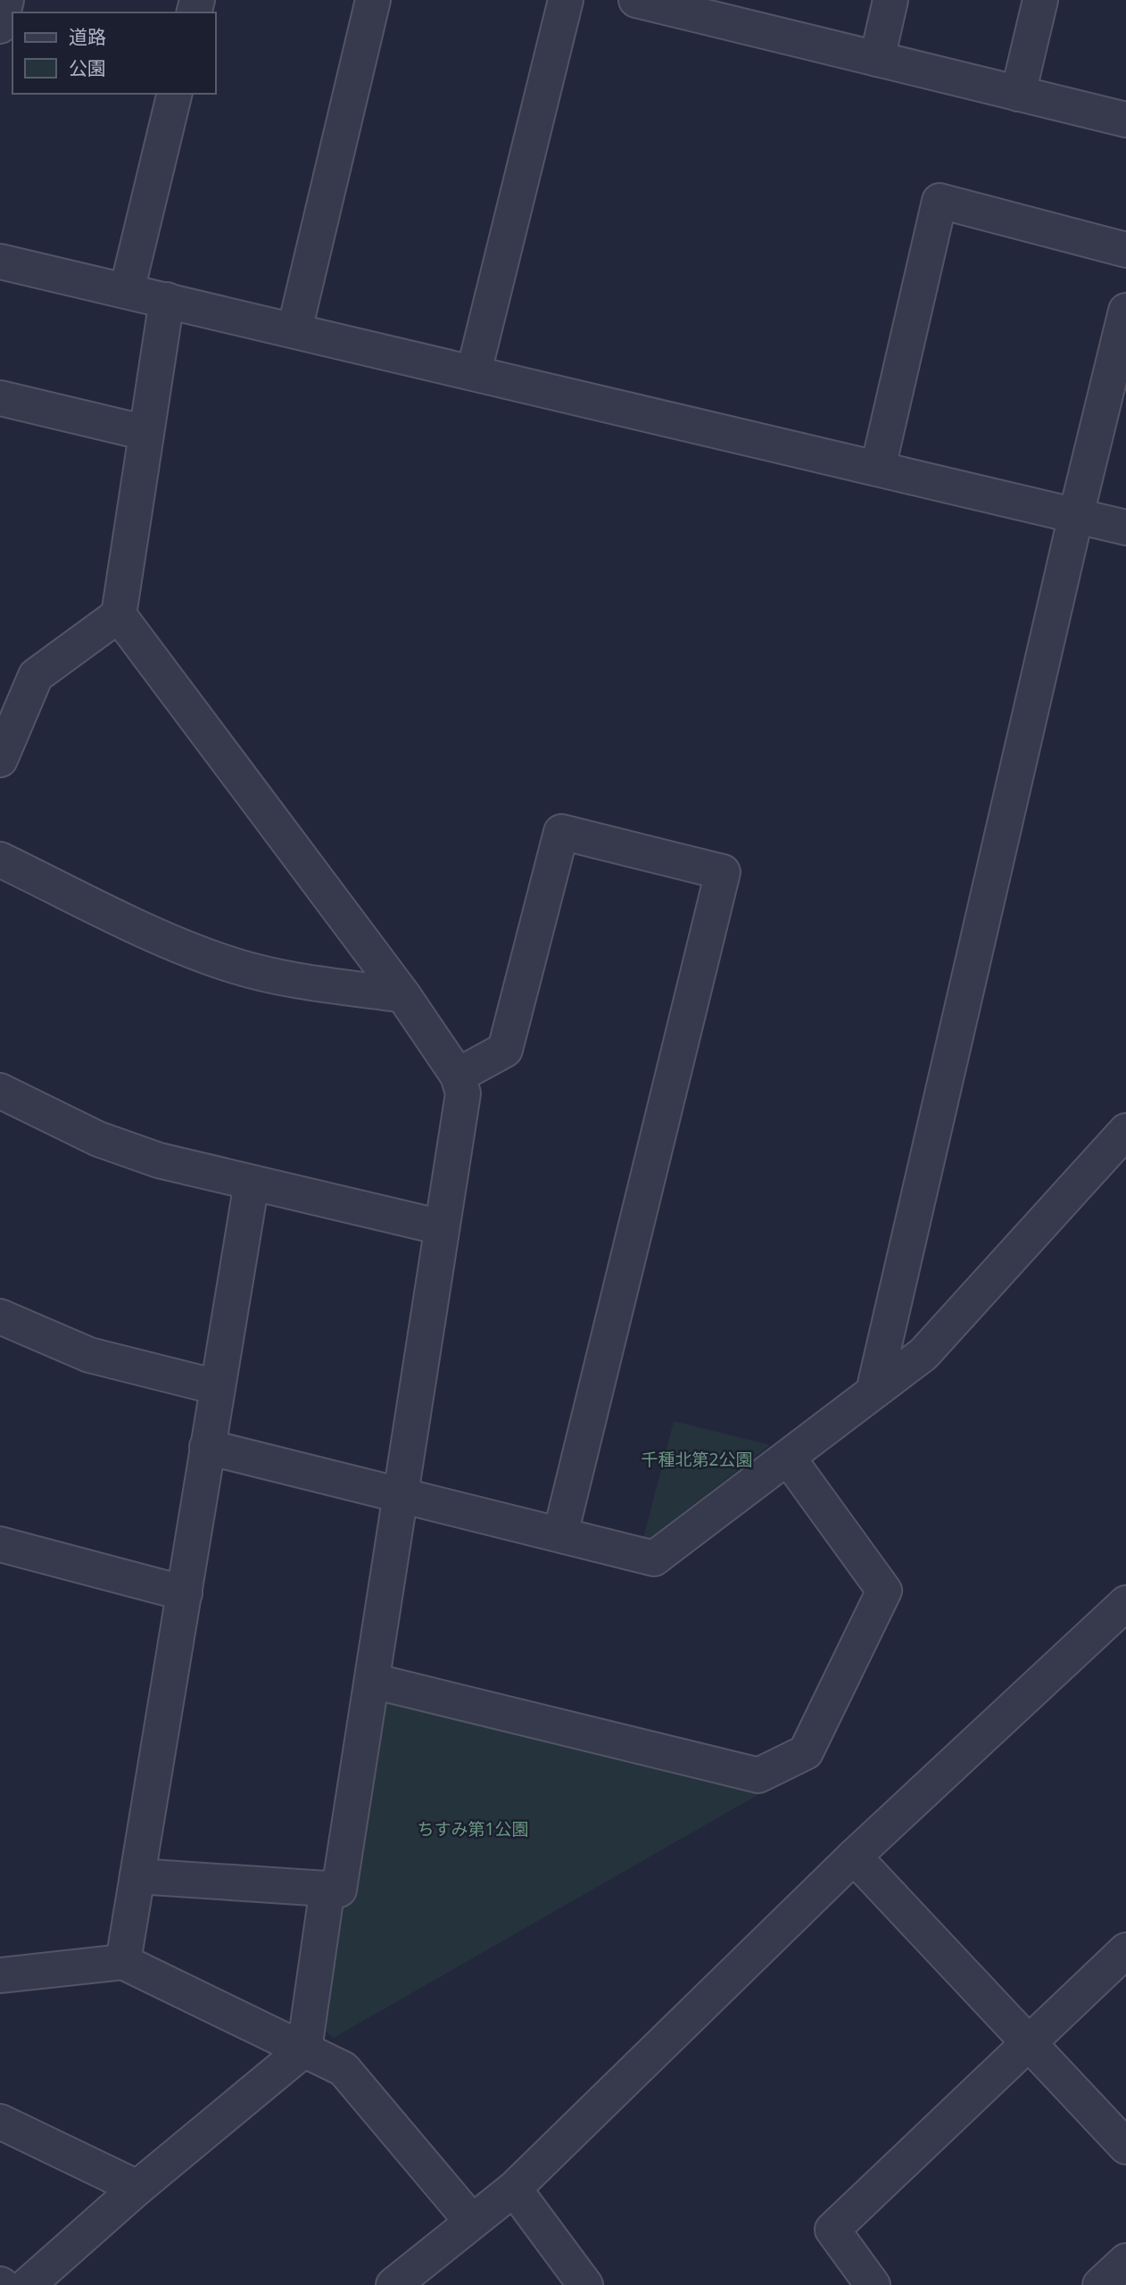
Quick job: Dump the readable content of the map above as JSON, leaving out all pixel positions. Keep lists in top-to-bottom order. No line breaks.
{"parks":["千種北第2公園","ちすみ第1公園"],"legend":["道路","公園"]}
